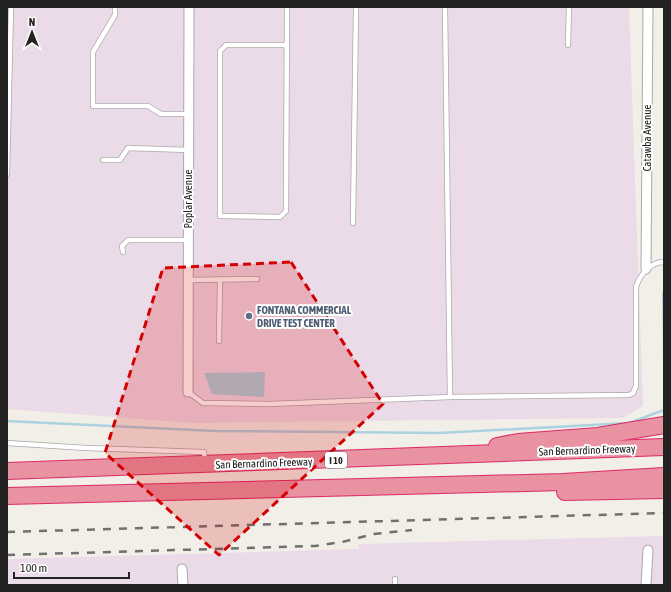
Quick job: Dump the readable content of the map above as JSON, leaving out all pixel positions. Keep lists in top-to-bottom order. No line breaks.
{"streets":{"highway":["San Bernardino Freeway","I 10"],"street":["Catawba Avenue","Poplar Avenue"]},"places":["FONTANA COMMERCIAL DRIVE TEST CENTER"],"scale_bar":"100 m","north":"top"}
